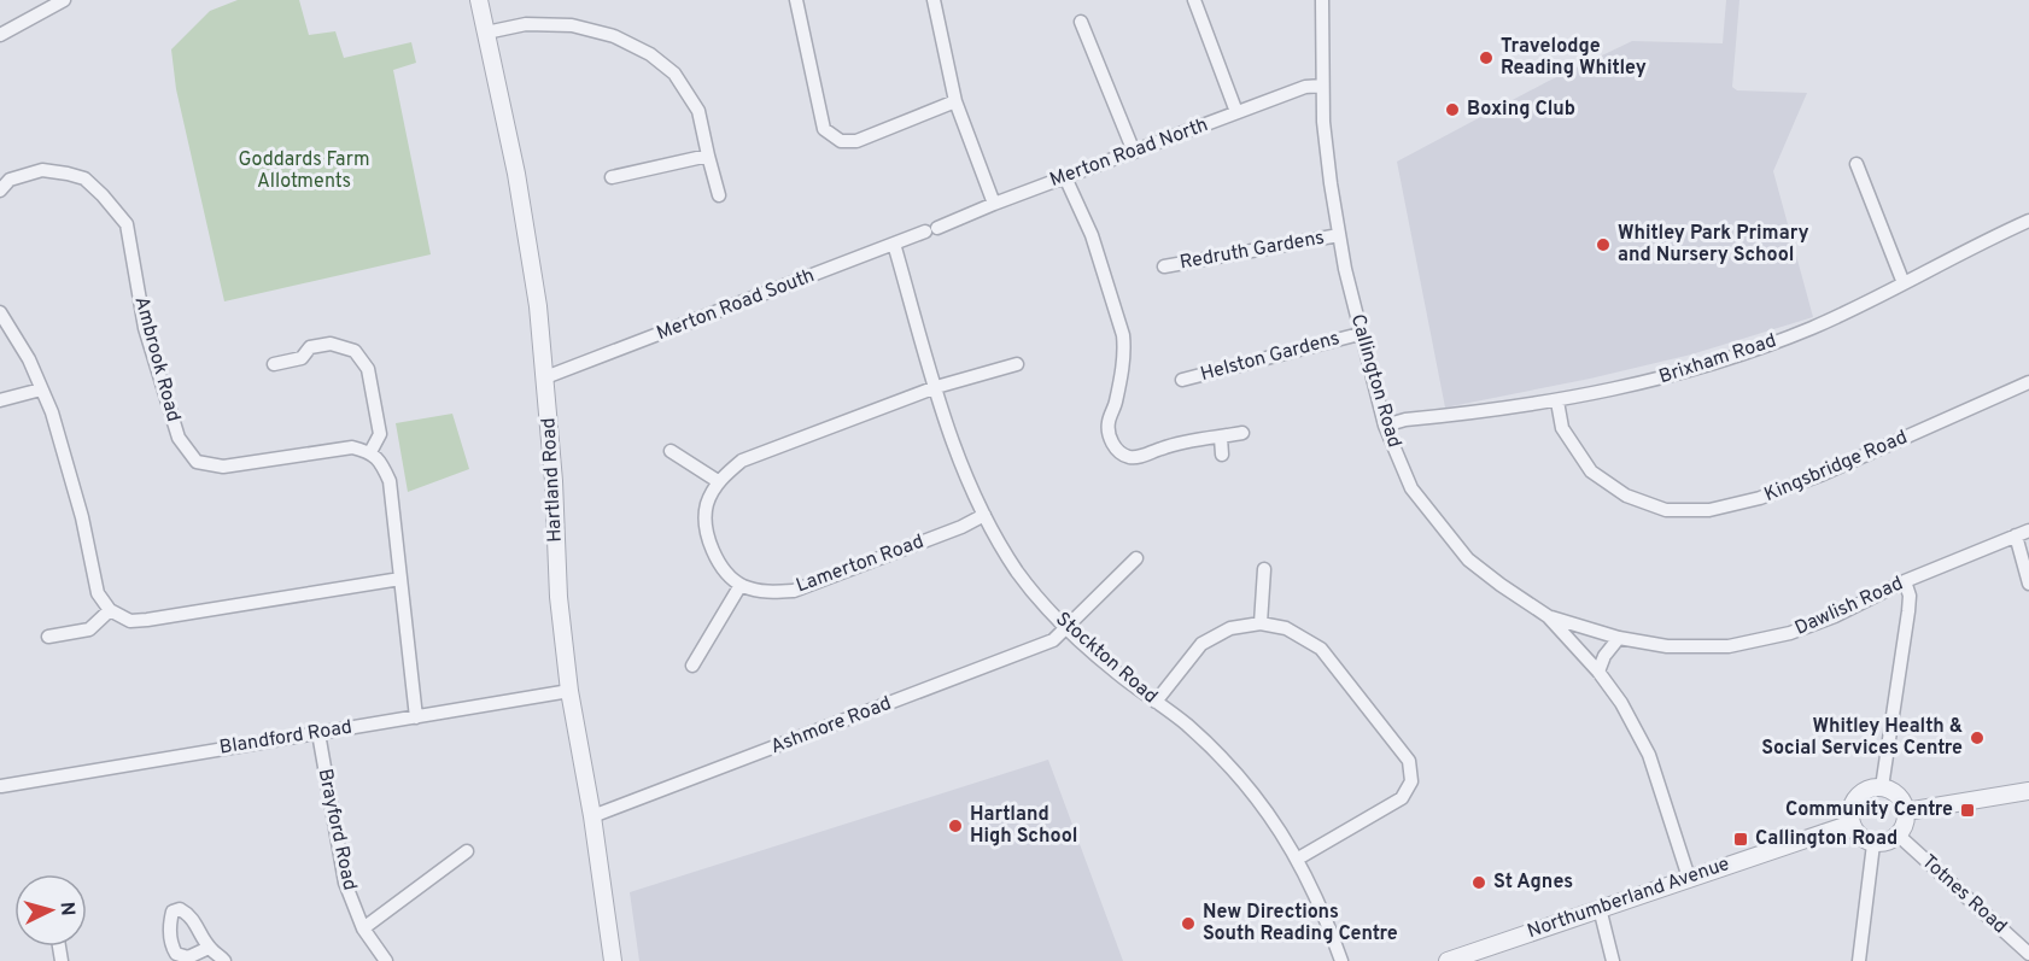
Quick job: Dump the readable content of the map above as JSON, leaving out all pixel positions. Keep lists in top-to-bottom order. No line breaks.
{"streets":{"street":["Merton Road North","Redruth Gardens","Merton Road South","Helston Gardens","Ambrook Road","Brixham Road","Callington Road","Kingsbridge Road","Hartland Road","Lamerton Road","Dawlish Road","Stockton Road","Ashmore Road","Blandford Road","Brayford Road","Totnes Road","Northumberland Avenue"]},"crossings":[["Merton Road North","Merton Road South"],["Merton Road North","Callington Road"],["Redruth Gardens","Callington Road"],["Merton Road South","Hartland Road"],["Merton Road South","Stockton Road"],["Helston Gardens","Callington Road"],["Brixham Road","Callington Road"],["Brixham Road","Kingsbridge Road"],["Callington Road","Dawlish Road"],["Callington Road","Northumberland Avenue"],["Hartland Road","Ashmore Road"],["Hartland Road","Blandford Road"],["Lamerton Road","Stockton Road"],["Stockton Road","Ashmore Road"],["Blandford Road","Brayford Road"],["Totnes Road","Northumberland Avenue"]],"parks":["Goddards Farm Allotments"],"places":{"other":["Travelodge Reading Whitley","Boxing Club","Whitley Park Primary and Nursery School","Whitley Health & Social Services Centre","Hartland High School","St Agnes","New Directions South Reading Centre"],"transit":["Community Centre","Callington Road"]},"north":"right"}
